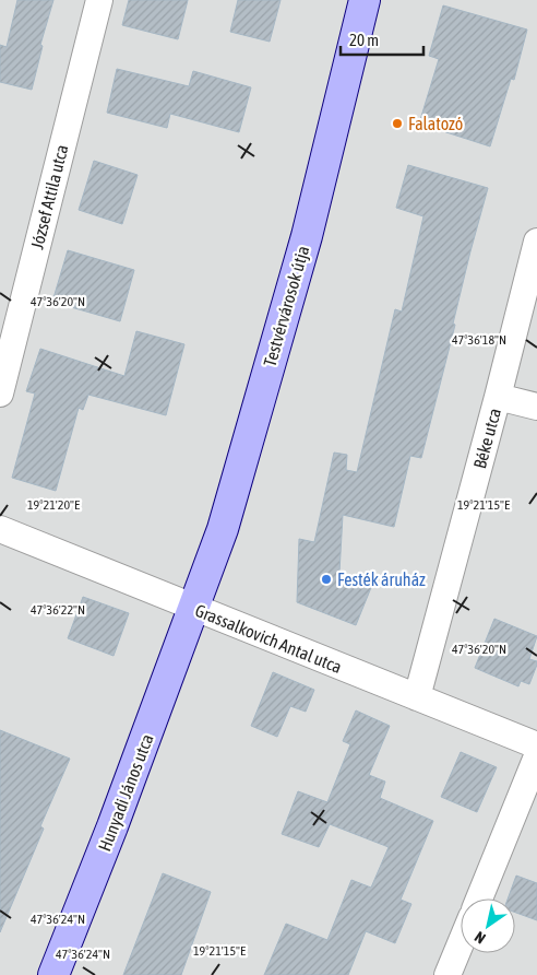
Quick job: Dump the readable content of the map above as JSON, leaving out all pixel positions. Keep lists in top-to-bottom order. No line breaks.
{"streets":{"street":["József Attila utca","Testvérvárosok útja","Béke utca","Grassalkovich Antal utca","Hunyadi János utca"]},"crossings":[["Testvérvárosok útja","Grassalkovich Antal utca"],["Testvérvárosok útja","Hunyadi János utca"],["Béke utca","Grassalkovich Antal utca"],["Grassalkovich Antal utca","Hunyadi János utca"]],"places":["Falatozó","Festék áruház"],"scale_bar":"20 m","north":"bottom left","coordinates":["47°36'20\"N","47°36'18\"N","19°21'15\"E","19°21'20\"E","47°36'22\"N","47°36'24\"N"]}
